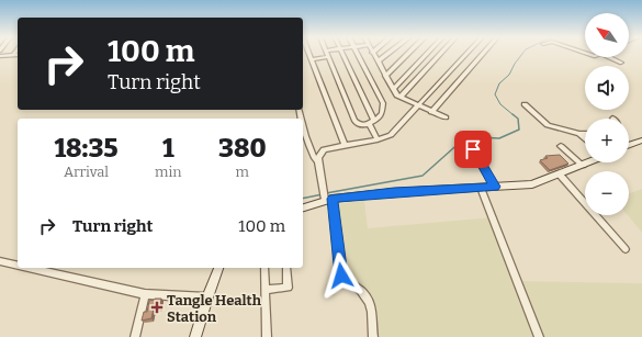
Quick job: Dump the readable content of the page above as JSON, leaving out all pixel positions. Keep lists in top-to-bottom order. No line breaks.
{"places":{"health":["Tangle Health Station"]},"north":"top left","page":{"map_buttons":["+","−"],"turn":["100 m","Turn right"],"eta":["18:35","Arrival","1","min","380","m"],"list":[{"name":"Turn right","value":"100 m"}]}}
